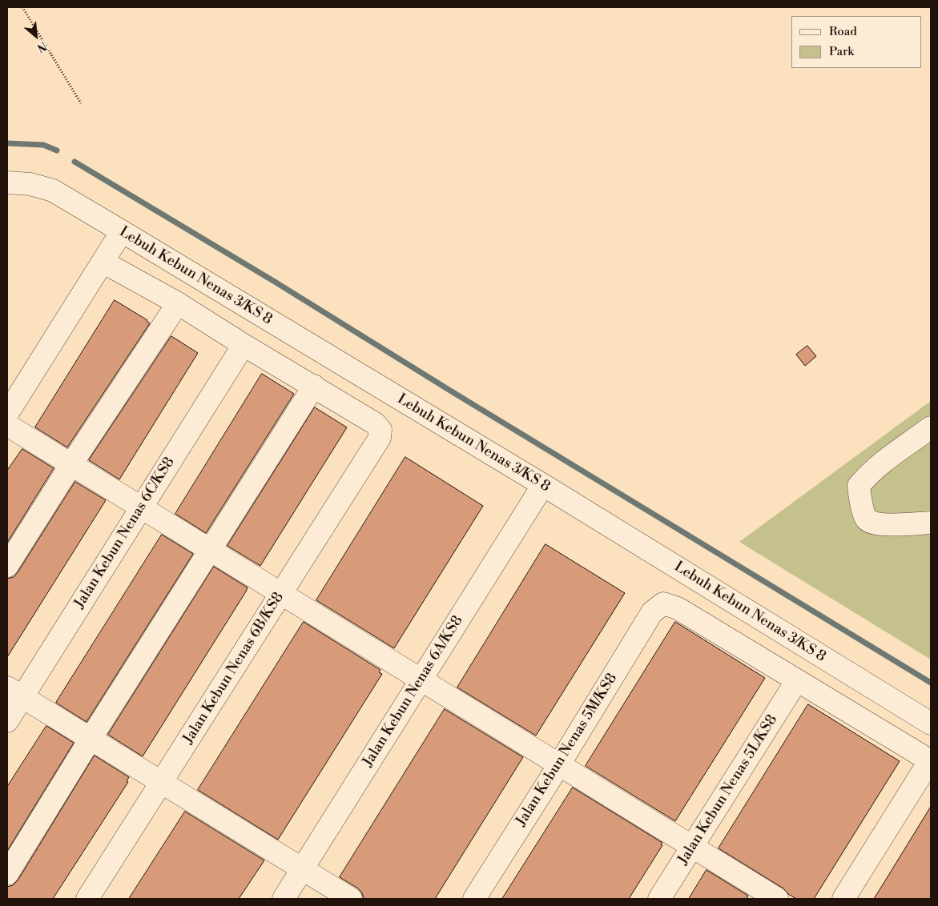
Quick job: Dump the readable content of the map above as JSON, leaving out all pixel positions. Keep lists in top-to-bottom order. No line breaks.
{"streets":{"street":["Lebuh Kebun Nenas 3/KS 8","Jalan Kebun Nenas 6C/KS8","Jalan Kebun Nenas 6B/KS8","Jalan Kebun Nenas 6A/KS8","Jalan Kebun Nenas 5M/KS8","Jalan Kebun Nenas 5L/KS8"]},"crossings":[["Lebuh Kebun Nenas 3/KS 8","Jalan Kebun Nenas 6A/KS8"],["Jalan Kebun Nenas 5M/KS8","Jalan Kebun Nenas 5L/KS8"]],"legend":["Road","Park"],"north":"bottom right"}
